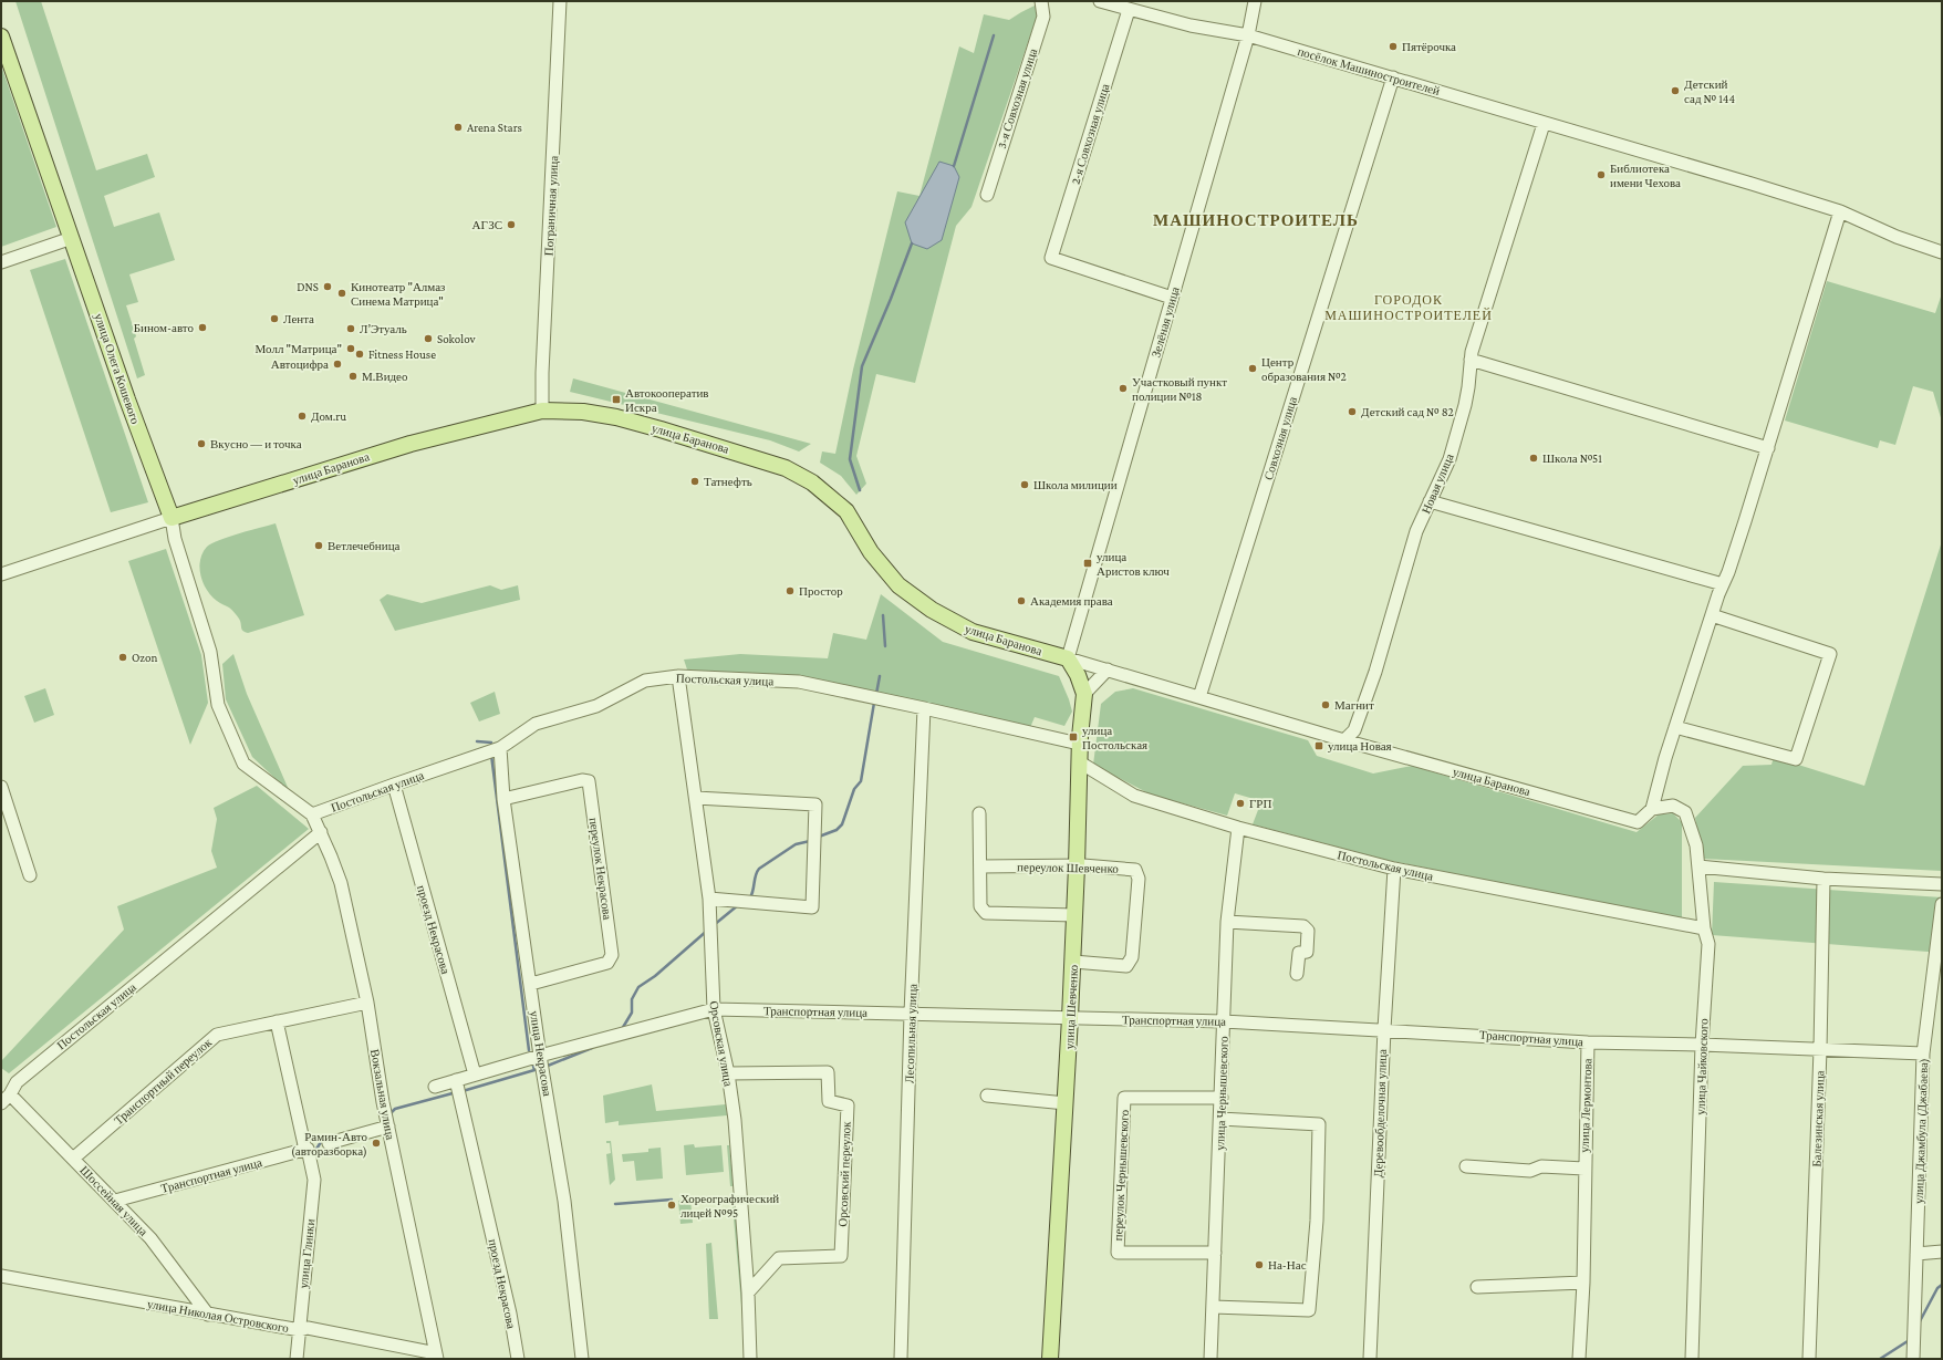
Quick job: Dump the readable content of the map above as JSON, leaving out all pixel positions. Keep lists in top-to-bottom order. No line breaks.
{"streets":{"main road":["улица Олега Кошевого","улица Баранова","улица Шевченко"],"street":["посёлок Машиностроителей","3-я Совхозная улица","2-я Совхозная улица","Пограничная улица","Зелёная улица","Совхозная улица","Новая улица","Постольская улица","переулок Шевченко","переулок Некрасова","проезд Некрасова","Транспортная улица","Лесопильная улица","Орсовская улица","улица Некрасова","улица Чайковского","Транспортный переулок","улица Чернышевского","Вокзальная улица","улица Лермонтова","Деревообделочная улица","Балезинская улица","улица Джамбула (Джабаева)","Орсовский переулок","переулок Чернышевского","Шоссейная улица","улица Глинки","улица Николая Островского"]},"crossings":[["посёлок Машиностроителей","2-я Совхозная улица"],["посёлок Машиностроителей","Зелёная улица"],["посёлок Машиностроителей","Совхозная улица"],["посёлок Машиностроителей","Новая улица"],["2-я Совхозная улица","Зелёная улица"],["Пограничная улица","улица Баранова"],["Зелёная улица","улица Баранова"],["Зелёная улица","улица Шевченко"],["улица Олега Кошевого","улица Баранова"],["улица Олега Кошевого","Постольская улица"],["улица Олега Кошевого","Вокзальная улица"],["улица Баранова","Совхозная улица"],["улица Баранова","Новая улица"],["улица Баранова","улица Шевченко"],["улица Баранова","улица Чайковского"],["Постольская улица","проезд Некрасова"],["Постольская улица","улица Шевченко"],["Постольская улица","Лесопильная улица"],["Постольская улица","Орсовская улица"],["Постольская улица","улица Некрасова"],["Постольская улица","улица Чайковского"],["Постольская улица","улица Чернышевского"],["Постольская улица","Вокзальная улица"],["Постольская улица","Деревообделочная улица"],["Постольская улица","Шоссейная улица"],["переулок Шевченко","улица Шевченко"],["переулок Некрасова","улица Некрасова"],["проезд Некрасова","Транспортная улица"],["улица Шевченко","Транспортная улица"],["Транспортная улица","Лесопильная улица"],["Транспортная улица","Орсовская улица"],["Транспортная улица","улица Некрасова"],["Транспортная улица","улица Чайковского"],["Транспортная улица","улица Чернышевского"],["Транспортная улица","улица Лермонтова"],["Транспортная улица","Деревообделочная улица"],["Транспортная улица","Балезинская улица"],["Транспортная улица","улица Джамбула (Джабаева)"],["Транспортная улица","Шоссейная улица"],["Транспортная улица","улица Глинки"],["Орсовская улица","Орсовский переулок"],["Транспортный переулок","Вокзальная улица"],["Транспортный переулок","Шоссейная улица"],["Транспортный переулок","улица Глинки"],["улица Чернышевского","переулок Чернышевского"],["Вокзальная улица","улица Николая Островского"],["Шоссейная улица","улица Николая Островского"],["улица Глинки","улица Николая Островского"]],"districts":["МАШИНОСТРОИТЕЛЬ","ГОРОДОК МАШИНОСТРОИТЕЛЕЙ"],"places":{"other":["Пятёрочка","Детский сад № 144","Arena Stars","Библиотека имени Чехова","АГЗС","DNS","Кинотеатр \"Алмаз Синема Матрица\"","Лента","Бином-авто","Л’Этуаль","Sokolov","Молл \"Матрица\"","Fitness House","Автоцифра","Центр образования №2","М.Видео","Участковый пункт полиции №18","Детский сад № 82","Дом.ru","Вкусно — и точка","Школа №51","Татнефть","Школа милиции","Ветлечебница","Простор","Академия права","Ozon","Магнит","ГРП","Рамин-Авто (авторазборка)","Хореографический лицей №95","На-Нас"],"transit":["Автокооператив Искра","улица Аристов ключ","улица Постольская","улица Новая"]}}
